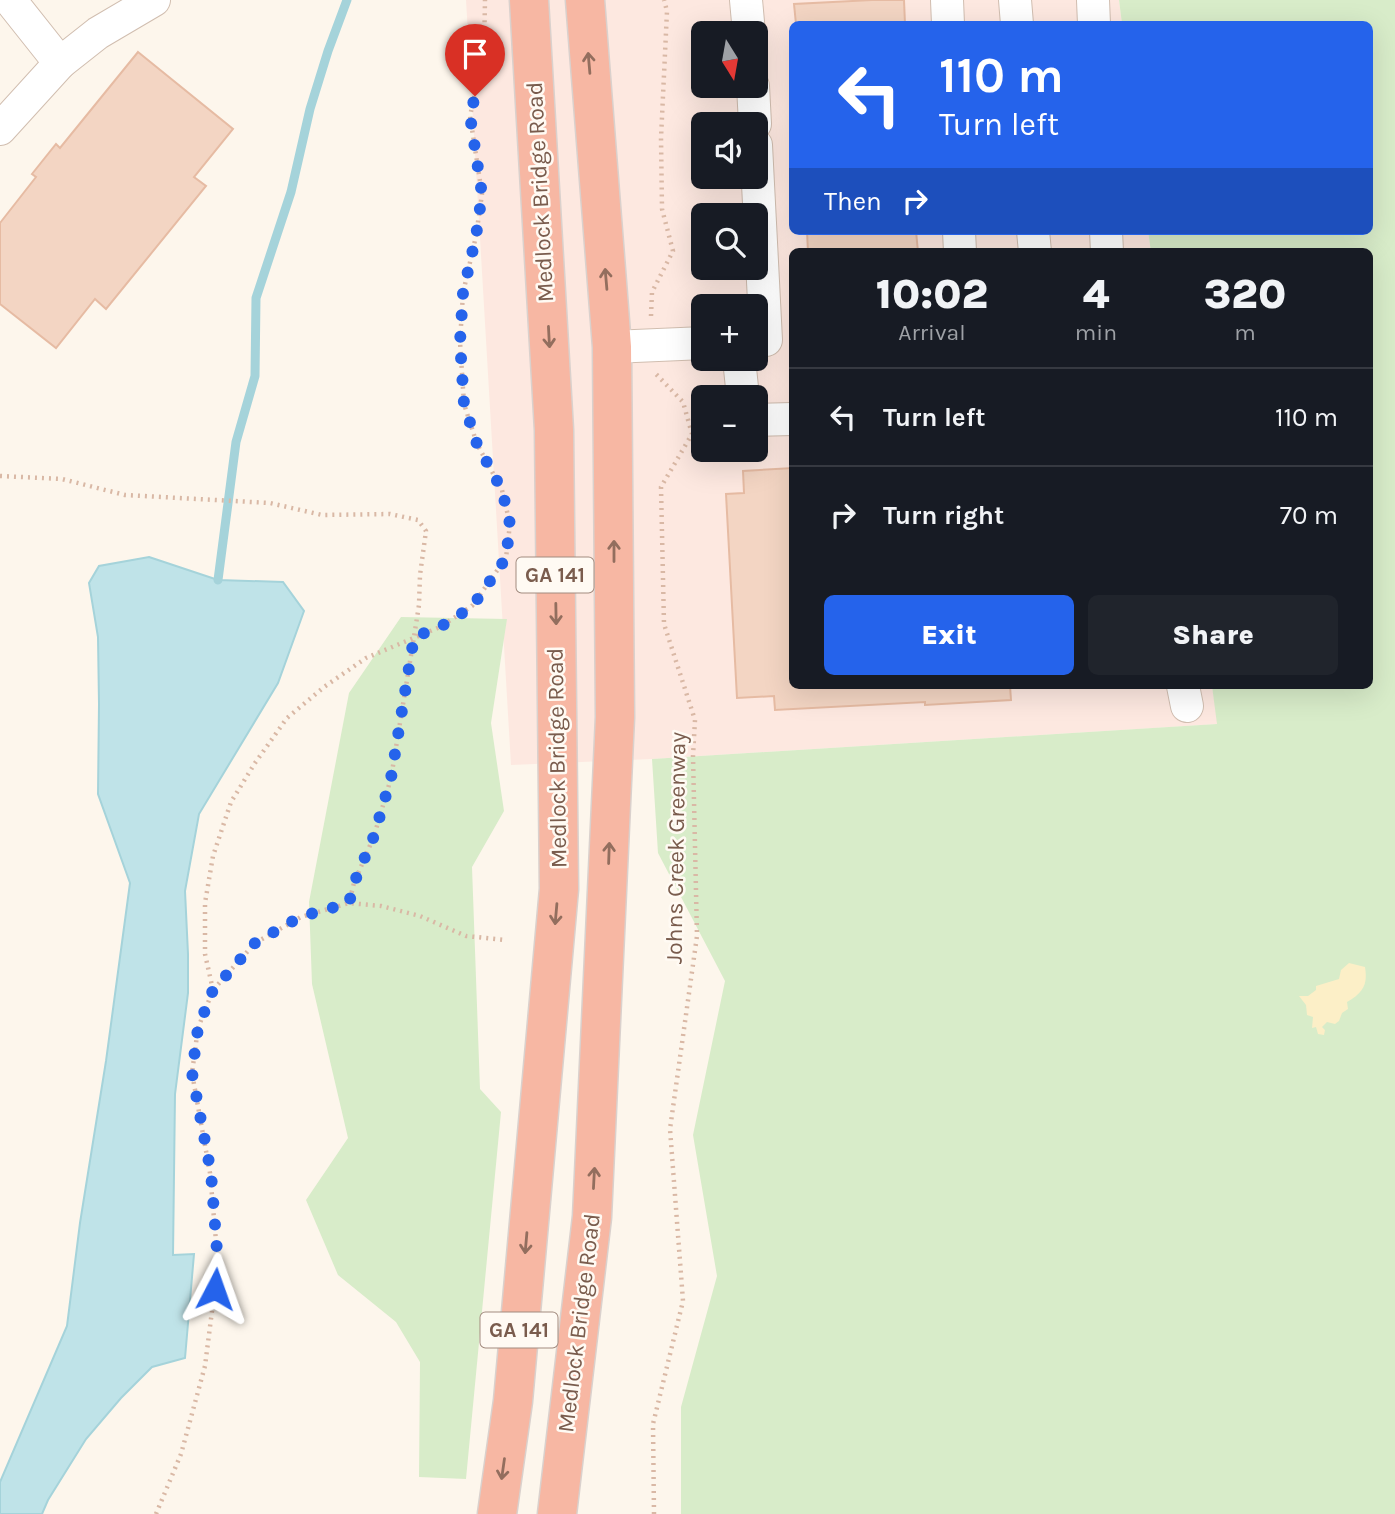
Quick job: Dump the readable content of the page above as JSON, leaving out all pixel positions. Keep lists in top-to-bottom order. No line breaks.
{"streets":{"highway":["Medlock Bridge Road","GA 141"],"path":["Johns Creek Greenway"]},"north":"bottom","page":{"map_buttons":["+","−"],"turn":["110 m","Turn left"],"then":"Then","eta":["10:02","Arrival","4","min","320","m"],"list":[{"name":"Turn left","value":"110 m"},{"name":"Turn right","value":"70 m"}],"buttons":["Exit","Share"]}}
